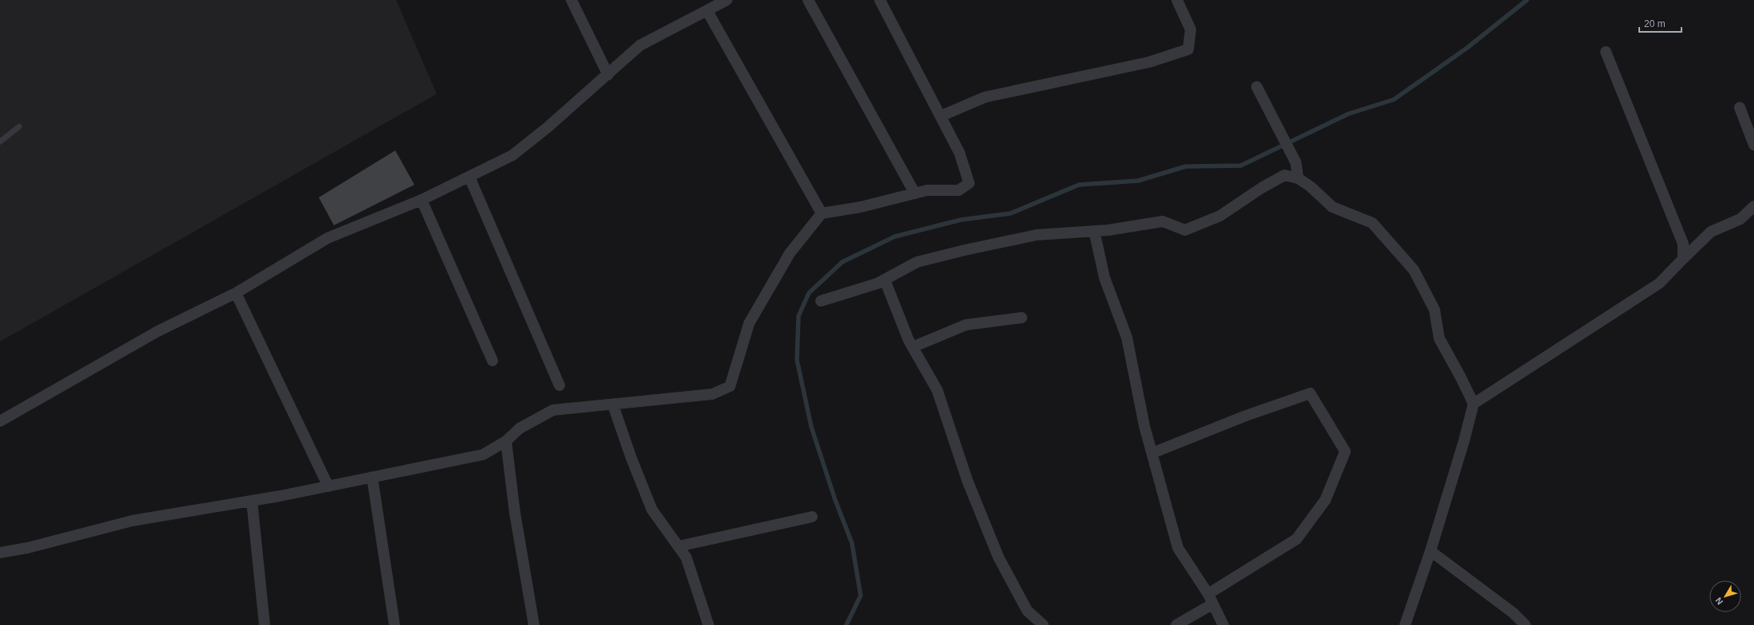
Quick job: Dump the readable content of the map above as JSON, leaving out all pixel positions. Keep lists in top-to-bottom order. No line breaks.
{"scale_bar":"20 m","north":"bottom left"}
